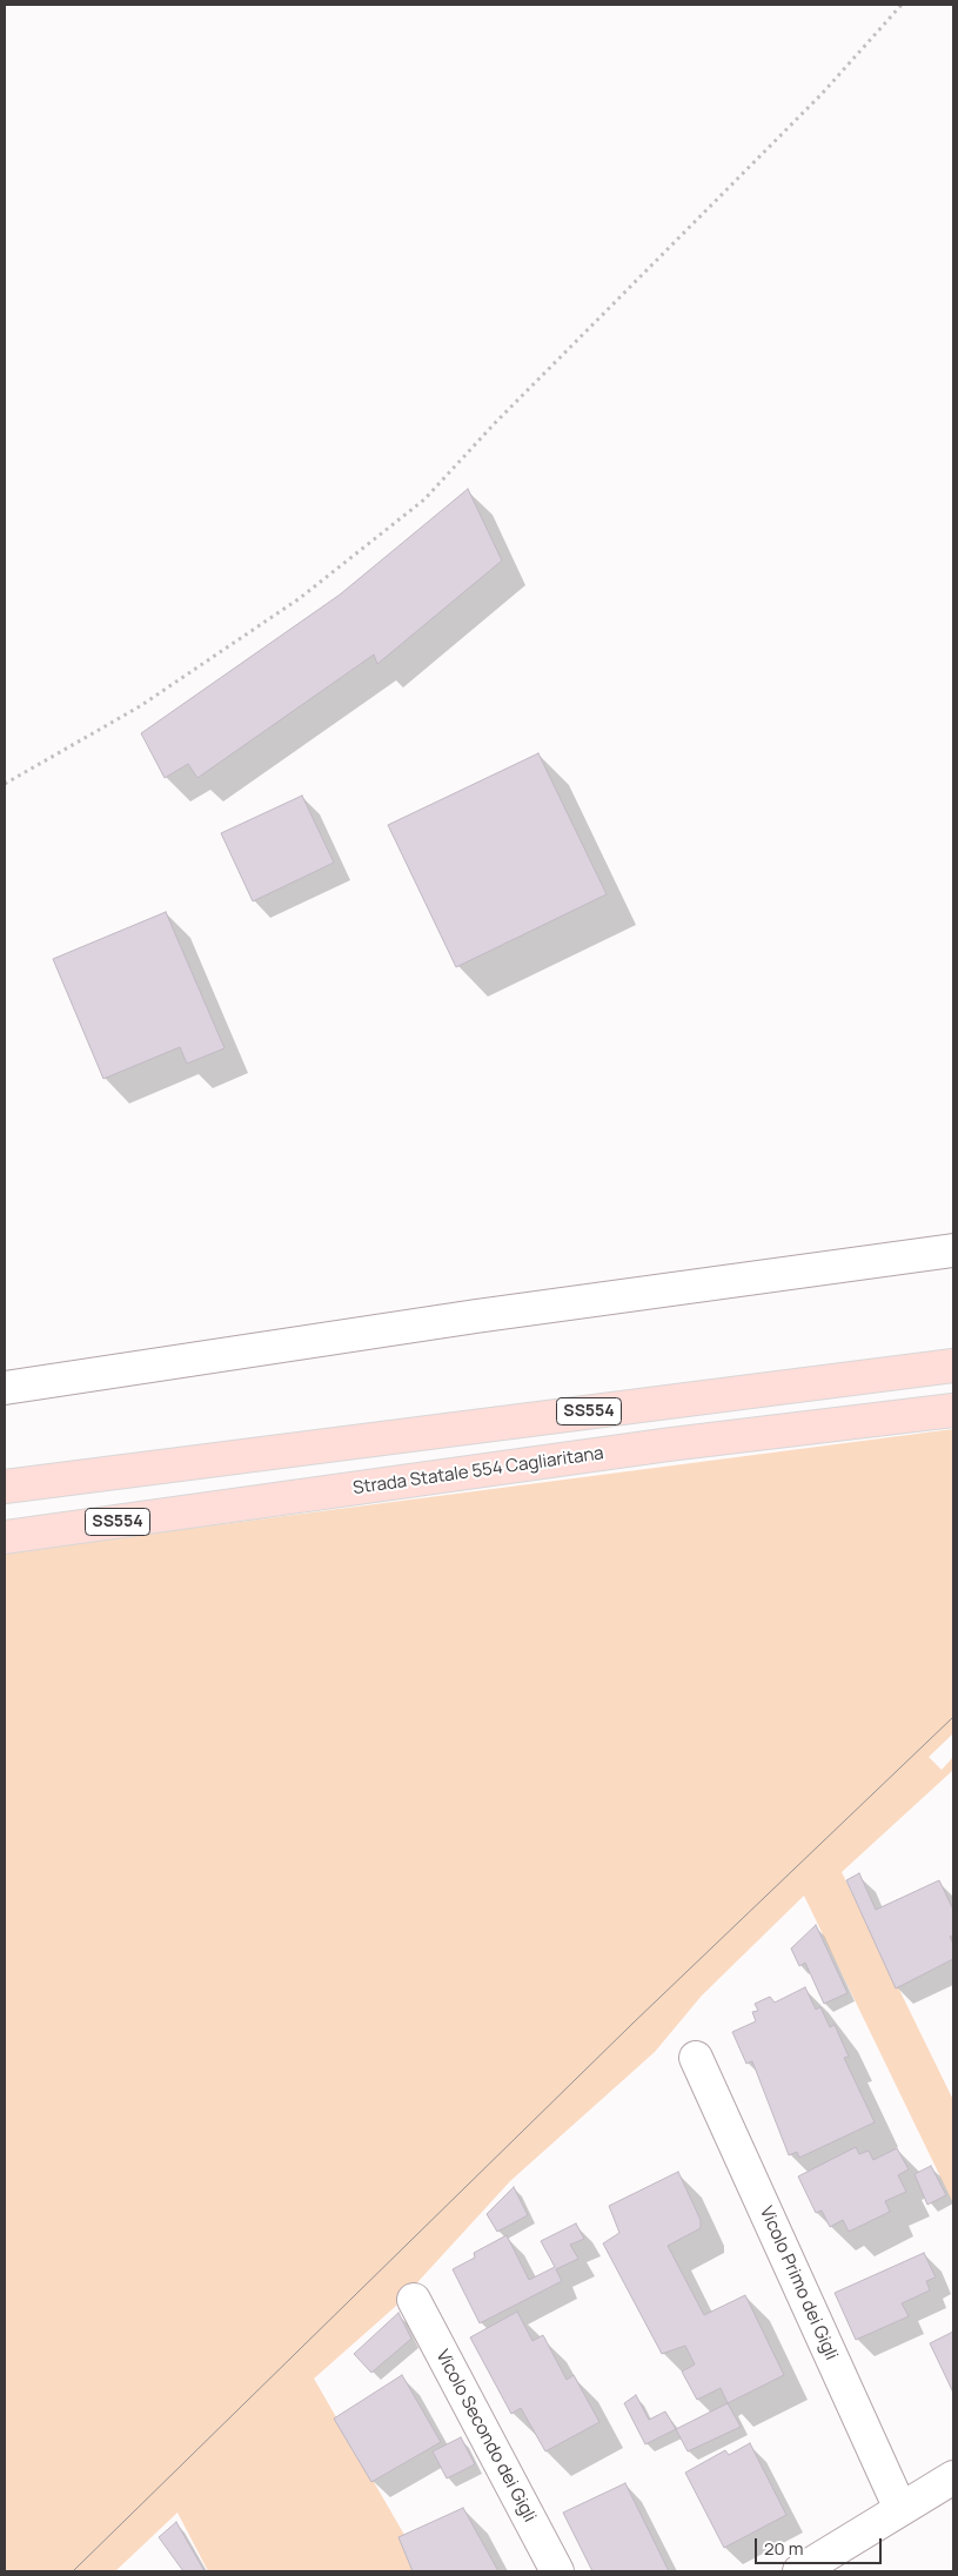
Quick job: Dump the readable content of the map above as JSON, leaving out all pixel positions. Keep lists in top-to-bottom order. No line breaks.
{"streets":{"main road":["SS554","Strada Statale 554 Cagliaritana"],"street":["Vicolo Primo dei Gigli","Vicolo Secondo dei Gigli"]},"scale_bar":"20 m"}
